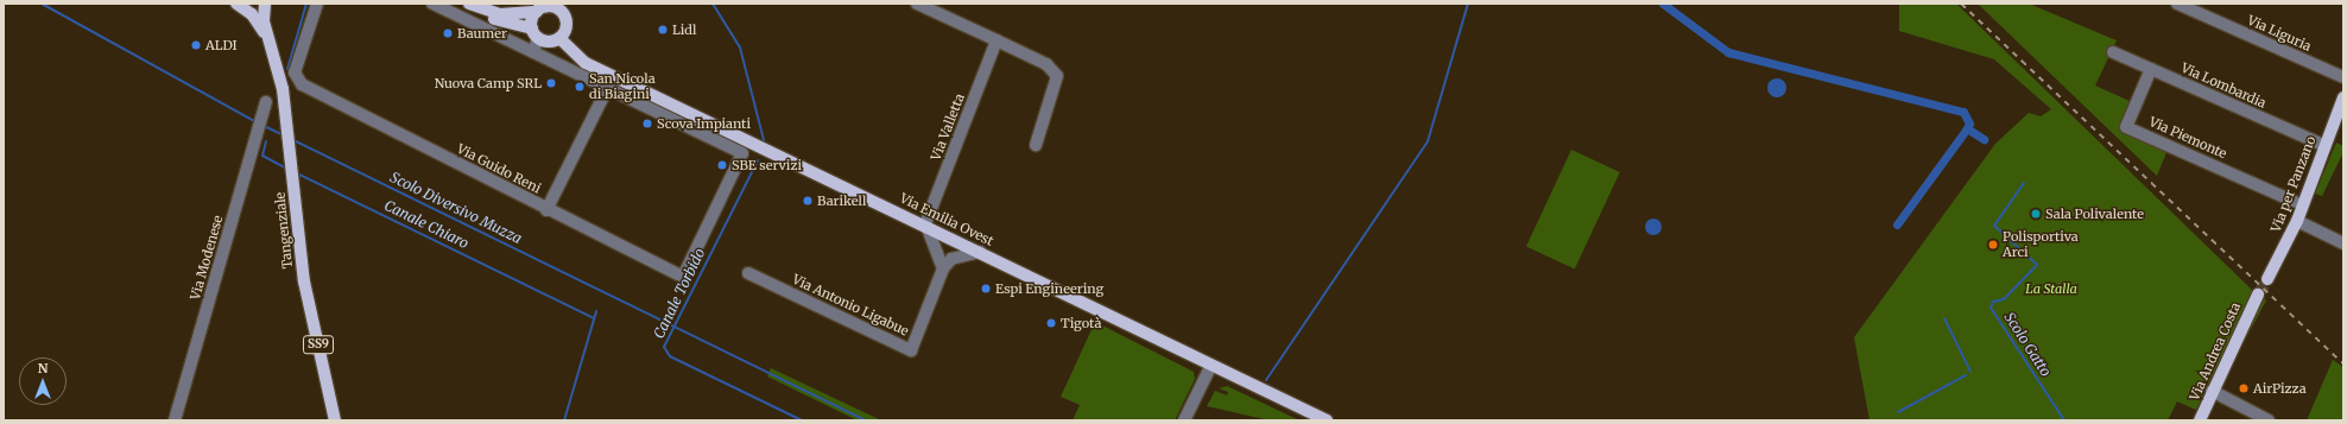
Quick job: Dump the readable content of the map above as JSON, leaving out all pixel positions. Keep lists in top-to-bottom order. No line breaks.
{"streets":{"main road":["Via per Panzano","Via Emilia Ovest","Tangenziale","SS9","Via Andrea Costa"],"street":["Via Liguria","Via Lombardia","Via Valletta","Via Piemonte","Via Guido Reni","Via Modenese","Via Antonio Ligabue"]},"crossings":[["Via Lombardia","Via Piemonte"],["Via Lombardia","Via per Panzano"],["Via Valletta","Via Emilia Ovest"],["Via Emilia Ovest","Via Antonio Ligabue"]],"water":["Scolo Diversivo Muzza","Canale Chiaro","Canale Torbido","Scolo Gatto"],"parks":["La Stalla"],"places":["Lidl","Baumer","ALDI","Nuova Camp SRL","San Nicola di Biagini","Scova Impianti","SBE servizi","Barikell","Sala Polivalente","Polisportiva Arci","Espi Engineering","Tigotà","AirPizza"],"north":"top"}
